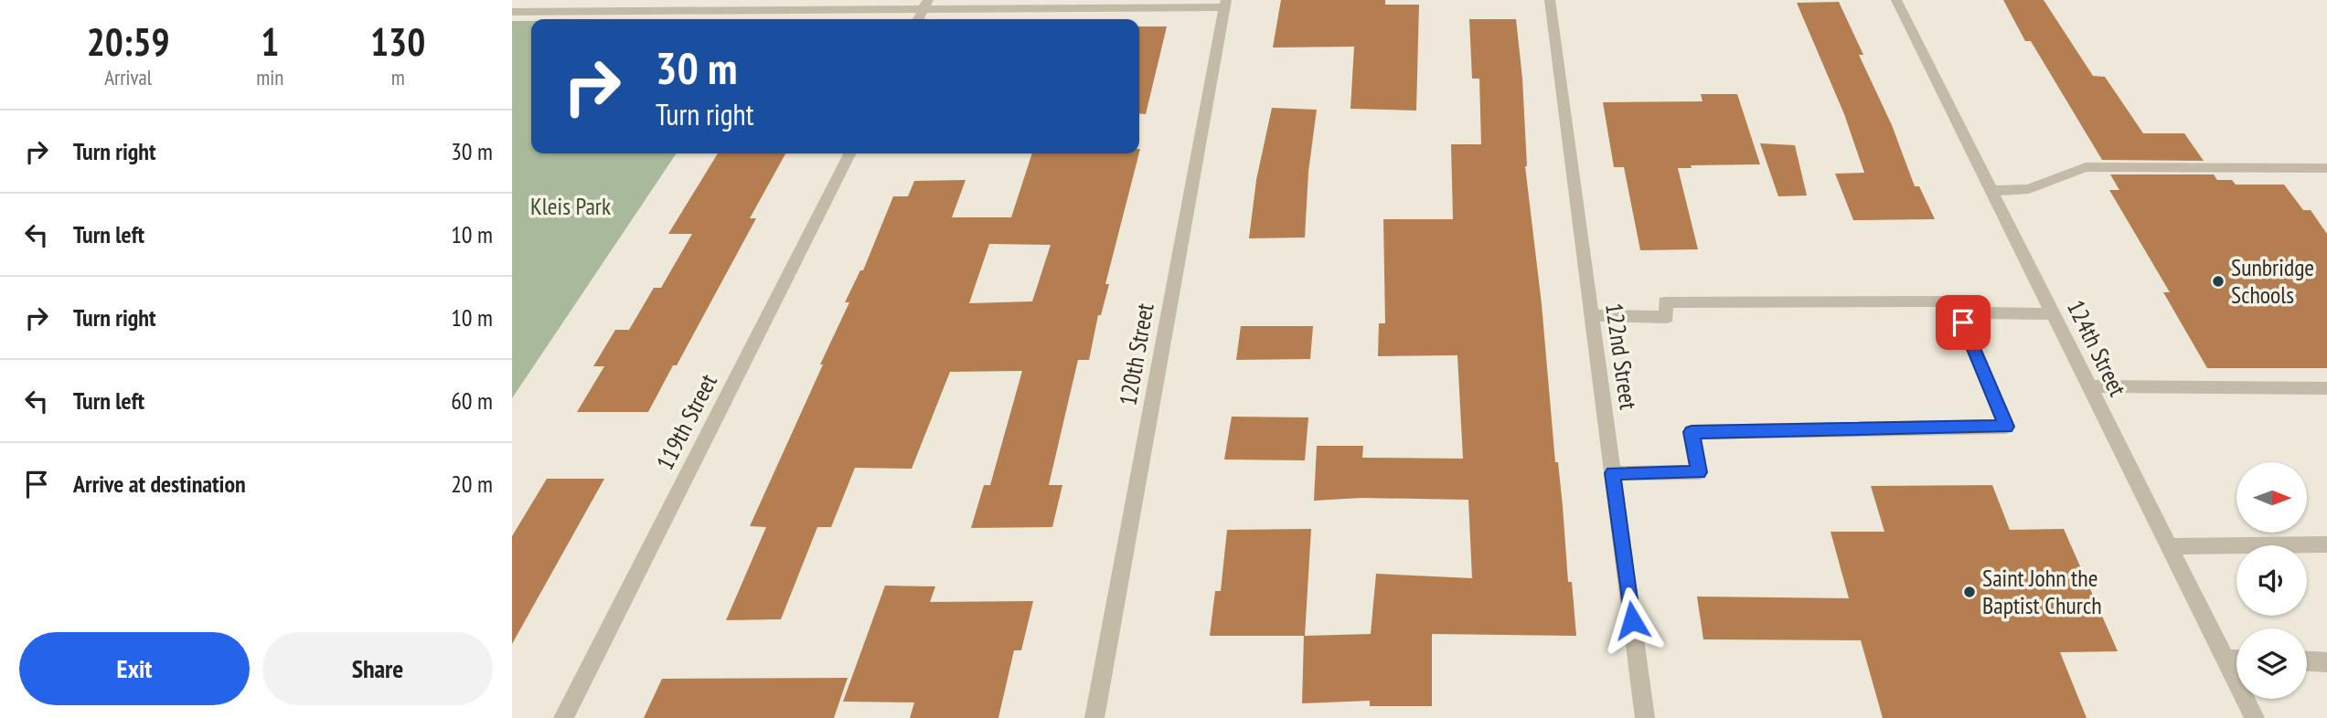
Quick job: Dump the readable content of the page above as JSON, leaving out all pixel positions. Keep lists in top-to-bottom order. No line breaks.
{"streets":{"street":["124th Street","120th Street","122nd Street","119th Street"]},"parks":["Kleis Park"],"places":["Sunbridge Schools","Saint John the Baptist Church"],"north":"right","page":{"eta":["20:59","Arrival","1","min","130","m"],"turn":["30 m","Turn right"],"list":[{"name":"Turn right","value":"30 m"},{"name":"Turn left","value":"10 m"},{"name":"Turn right","value":"10 m"},{"name":"Turn left","value":"60 m"},{"name":"Arrive at destination","value":"20 m"}],"buttons":["Exit","Share"]}}
